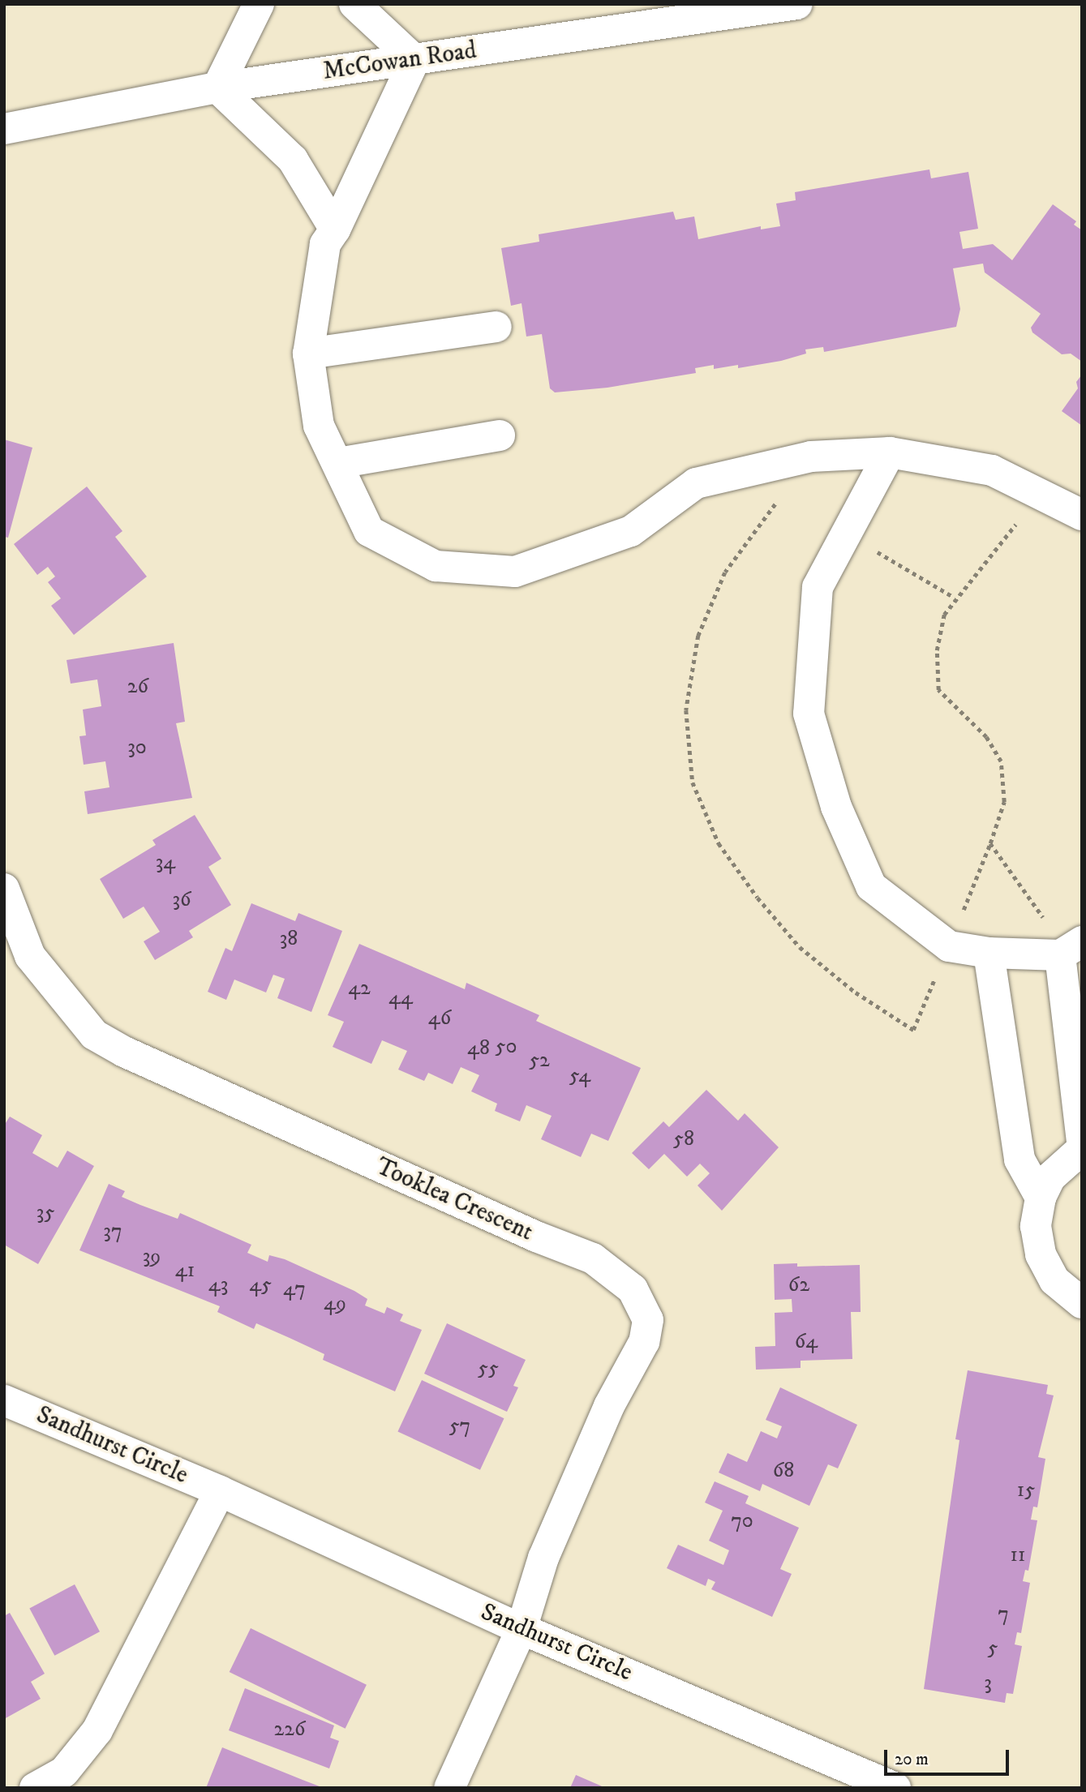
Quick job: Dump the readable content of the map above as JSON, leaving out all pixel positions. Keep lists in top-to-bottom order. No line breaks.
{"streets":{"street":["McCowan Road","Tooklea Crescent","Sandhurst Circle"]},"crossings":[["Tooklea Crescent","Sandhurst Circle"]],"house_numbers":["26","30","34","36","38","42","44","46","50","48","52","54","58","35","37","39","41","43","45","62","47","49","64","55","57","68","15","70","11","7","5","3","226"],"scale_bar":"20 m"}
